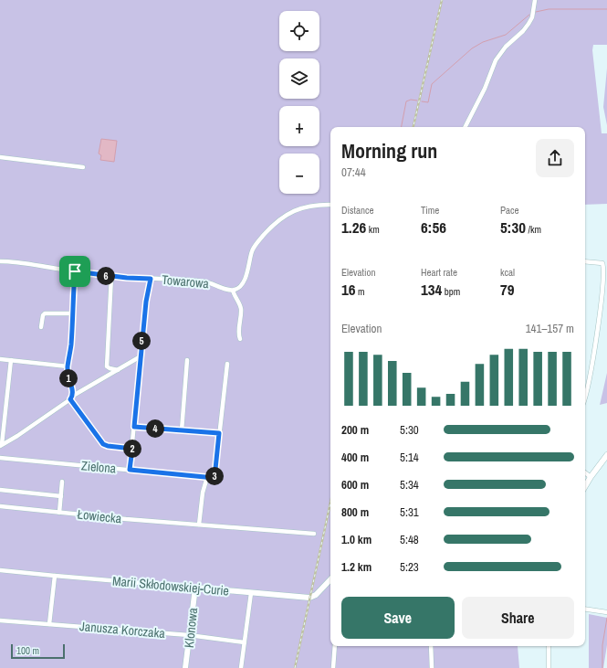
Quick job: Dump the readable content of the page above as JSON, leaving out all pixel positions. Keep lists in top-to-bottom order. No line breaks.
{"streets":{"street":["Towarowa","Zielona","Łowiecka","Marii Skłodowskiej-Curie","Klonowa","Janusza Korczaka"]},"crossings":[["Marii Skłodowskiej-Curie","Klonowa"],["Klonowa","Janusza Korczaka"]],"scale_bar":"100 m","page":{"map_buttons":["+","−"],"heading":["Morning run","07:44"],"stats":[["Distance","1.26 km"],["Time","6:56"],["Pace","5:30 /km"],["Elevation","16 m"],["Heart rate","134 bpm"],["kcal","79"]],"pins":["6","5","1","4","2","3"],"chart":["Elevation","141–157 m"],"list":[{"name":"200 m","note":"5:30"},{"name":"400 m","note":"5:14"},{"name":"600 m","note":"5:34"},{"name":"800 m","note":"5:31"},{"name":"1.0 km","note":"5:48"},{"name":"1.2 km","note":"5:23"}],"buttons":["Save","Share"],"scale":"100 m"}}
